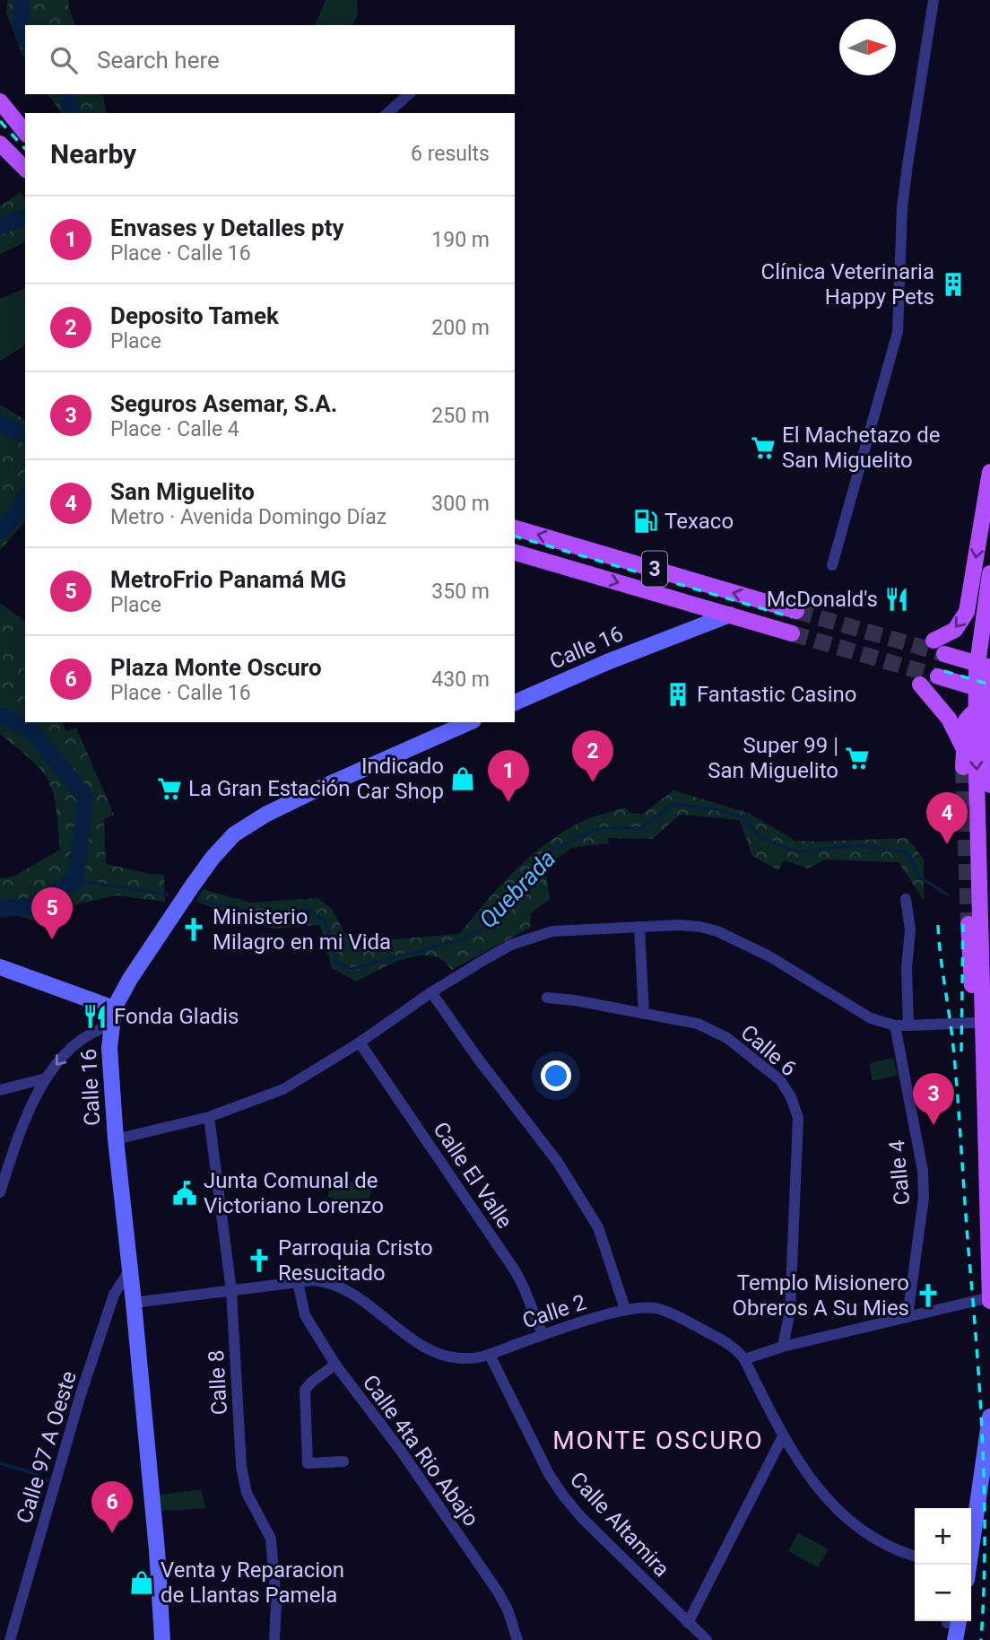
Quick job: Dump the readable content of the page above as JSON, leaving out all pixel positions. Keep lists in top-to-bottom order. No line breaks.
{"streets":{"main road":["3","Calle 16"],"street":["Calle 6","Calle 4","Calle El Valle","Calle 2","Calle 8","Calle 97 A Oeste","Calle 4ta Rio Abajo","Calle Altamira"]},"crossings":[["3","Calle 16"],["Calle 16","Calle 2"],["Calle 16","Calle 97 A Oeste"],["Calle El Valle","Calle 2"],["Calle 2","Calle 8"],["Calle 2","Calle 4ta Rio Abajo"],["Calle 2","Calle Altamira"]],"districts":["MONTE OSCURO"],"water":["Quebrada"],"places":{"building":["Clínica Veterinaria Happy Pets","Fantastic Casino"],"supermarket":["El Machetazo de San Miguelito","Super 99 | San Miguelito","La Gran Estación"],"fuel station":["Texaco"],"restaurant":["McDonald's","Fonda Gladis"],"shop":["Indicado Car Shop","Venta y Reparacion de Llantas Pamela"],"church":["Ministerio Milagro en mi Vida","Parroquia Cristo Resucitado","Templo Misionero Obreros A Su Mies"],"public building":["Junta Comunal de Victoriano Lorenzo"]},"north":"right","page":{"search":"Search here","heading":["Nearby","6 results"],"list":[{"mark":"1","name":"Envases y Detalles pty","note":"Place · Calle 16","value":"190 m"},{"mark":"2","name":"Deposito Tamek","note":"Place","value":"200 m"},{"mark":"3","name":"Seguros Asemar, S.A.","note":"Place · Calle 4","value":"250 m"},{"mark":"4","name":"San Miguelito","note":"Metro · Avenida Domingo Díaz","value":"300 m"},{"mark":"5","name":"MetroFrio Panamá MG","note":"Place","value":"350 m"},{"mark":"6","name":"Plaza Monte Oscuro","note":"Place · Calle 16","value":"430 m"}],"pins":["2","1","4","5","3","6"],"map_buttons":["+","−"]}}
